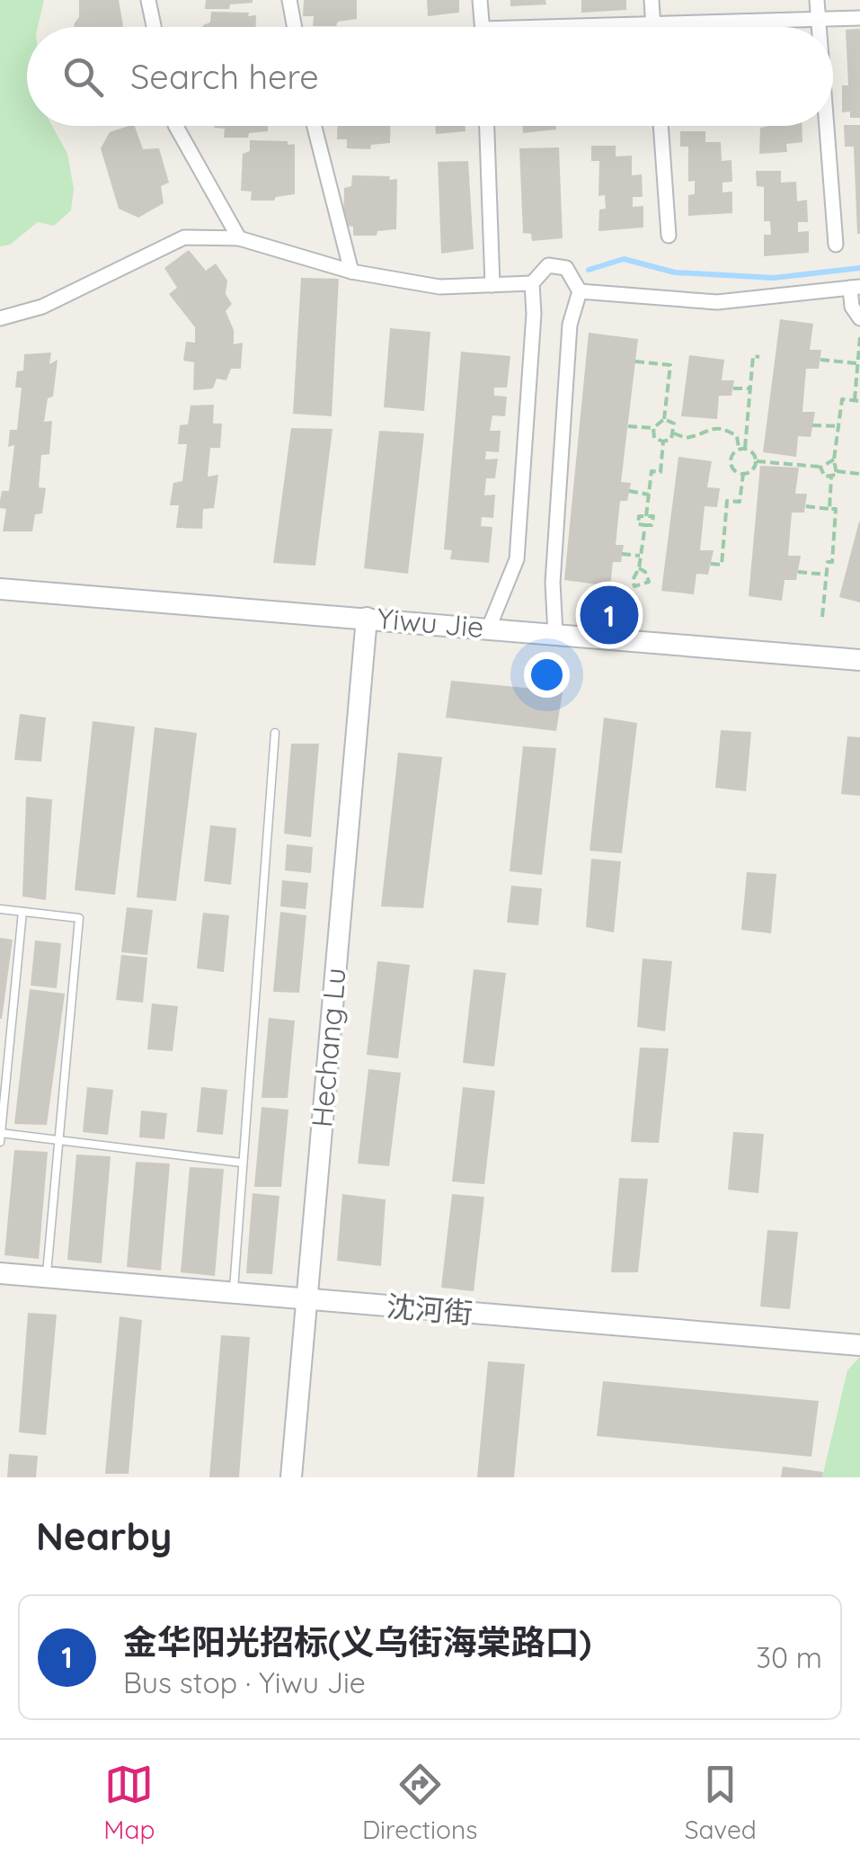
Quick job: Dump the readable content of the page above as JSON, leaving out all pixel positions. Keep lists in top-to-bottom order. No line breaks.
{"streets":{"street":["Yiwu Jie","Hechang Lu","沈河街"]},"crossings":[["Yiwu Jie","Hechang Lu"],["Hechang Lu","沈河街"]],"page":{"search":"Search here","pins":"1","heading":"Nearby","list":[{"mark":"1","name":"金华阳光招标(义乌街海棠路口)","note":"Bus stop · Yiwu Jie","value":"30 m"}],"nav":["Map","Directions","Saved"]}}
